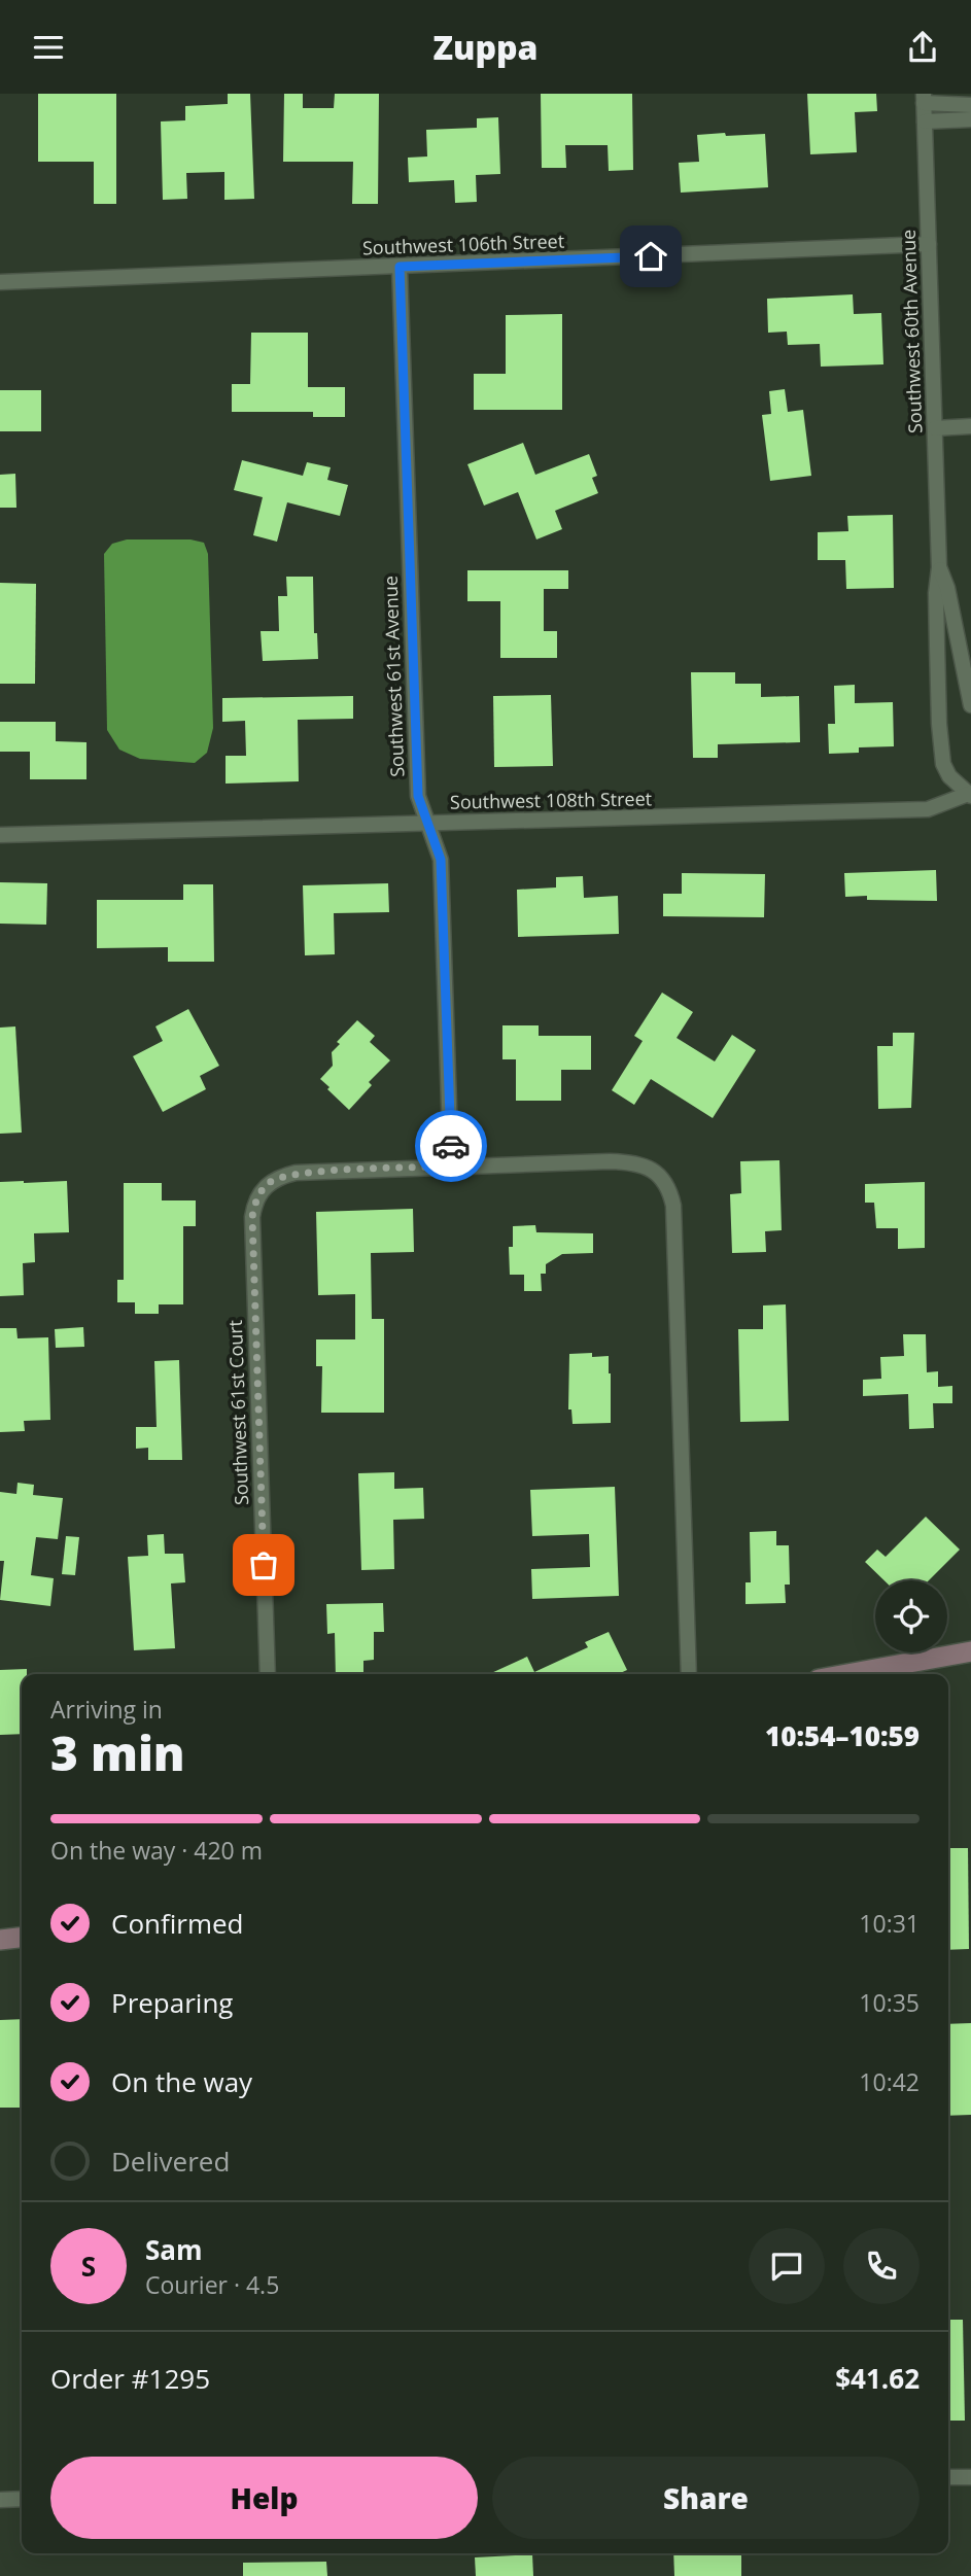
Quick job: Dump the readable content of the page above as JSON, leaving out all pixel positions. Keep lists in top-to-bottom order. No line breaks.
{"streets":{"street":["Southwest 106th Street","Southwest 60th Avenue","Southwest 61st Avenue","Southwest 108th Street","Southwest 61st Court"]},"crossings":[["Southwest 106th Street","Southwest 60th Avenue"],["Southwest 106th Street","Southwest 61st Avenue"],["Southwest 60th Avenue","Southwest 108th Street"],["Southwest 61st Avenue","Southwest 108th Street"],["Southwest 61st Avenue","Southwest 61st Court"]],"page":{"header":"Zuppa","heading":["3 min","Arriving in","10:54–10:59"],"panel":["Sam","Courier · 4.5","Order #1295","$41.62"],"bar":"On the way · 420 m","list":[["Confirmed","10:31"],["Preparing","10:35"],["On the way","10:42"],"Delivered"],"round":"S","buttons":["Help","Share"]}}
